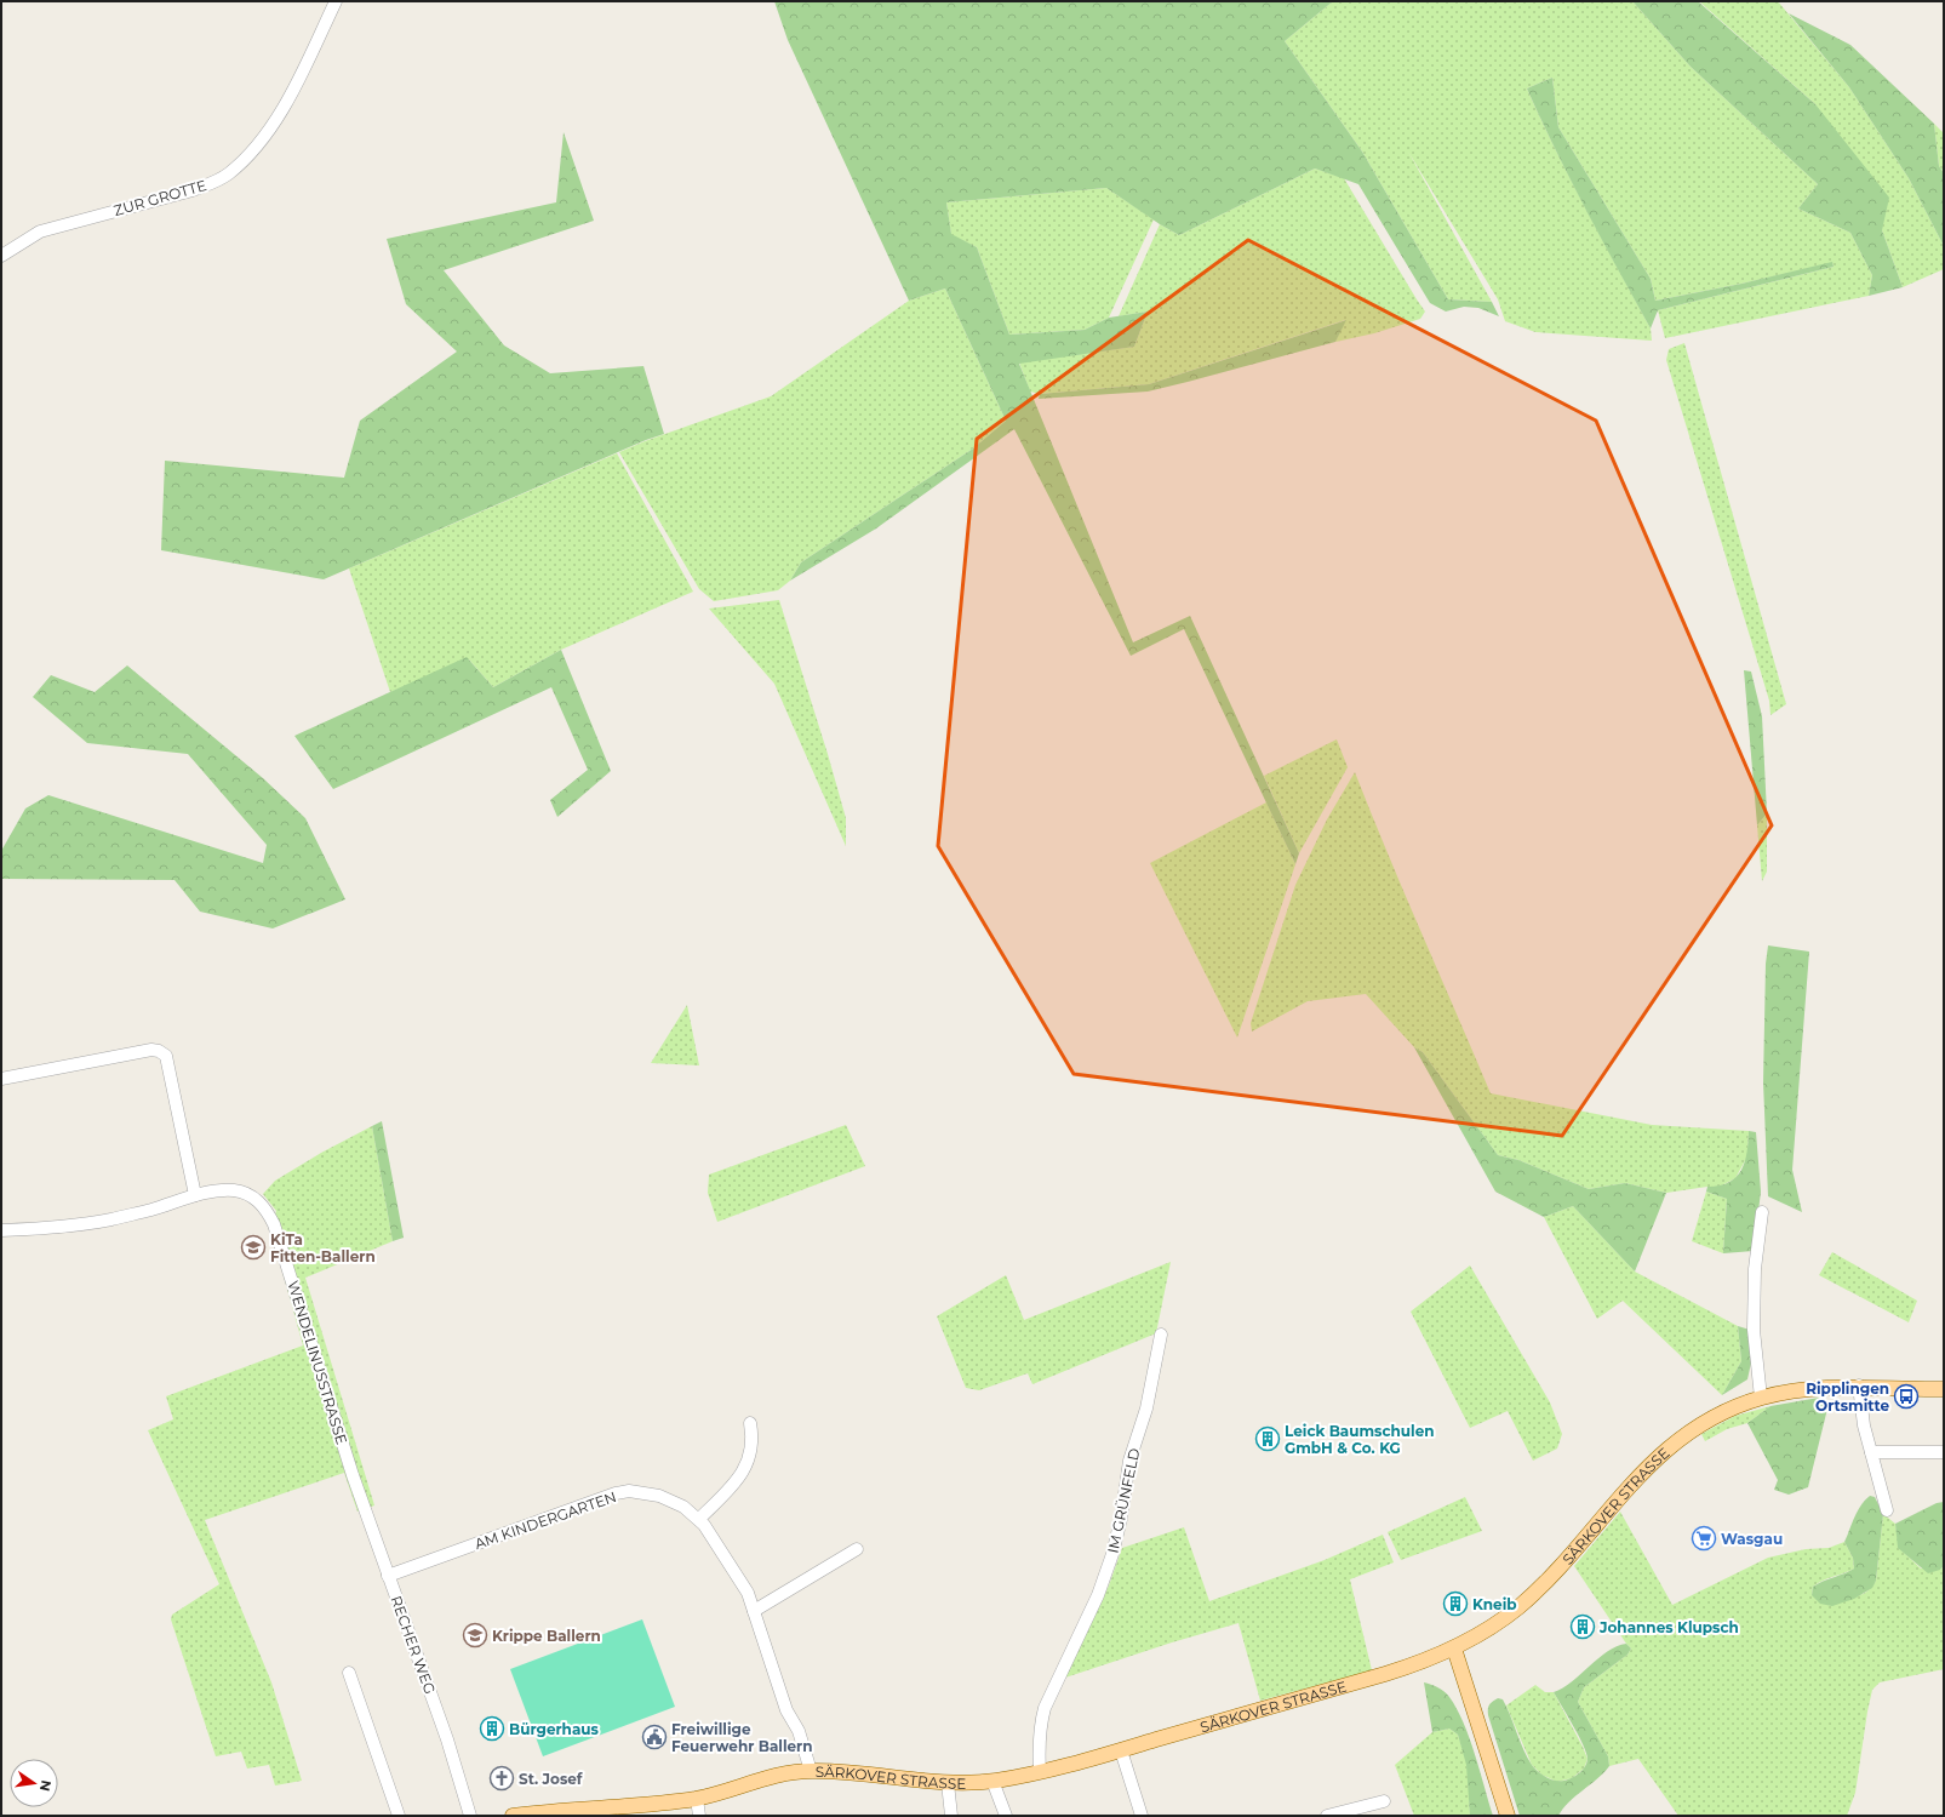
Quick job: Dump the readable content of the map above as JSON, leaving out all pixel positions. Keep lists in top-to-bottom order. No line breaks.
{"streets":{"main road":["SÄRKOVER STRASSE"],"street":["ZUR GROTTE","WENDELINUSSTRASSE","IM GRÜNFELD","AM KINDERGARTEN","RECHER WEG"]},"crossings":[["WENDELINUSSTRASSE","RECHER WEG"],["IM GRÜNFELD","SÄRKOVER STRASSE"],["SÄRKOVER STRASSE","AM KINDERGARTEN"],["AM KINDERGARTEN","RECHER WEG"]],"places":{"school or university":["KiTa Fitten-Ballern","Krippe Ballern"],"bus stop":["Ripplingen Ortsmitte"],"building":["Leick Baumschulen GmbH & Co. KG","Kneib","Johannes Klupsch","Bürgerhaus"],"supermarket":["Wasgau"],"public building":["Freiwillige Feuerwehr Ballern"],"church":["St. Josef"]},"north":"right"}
